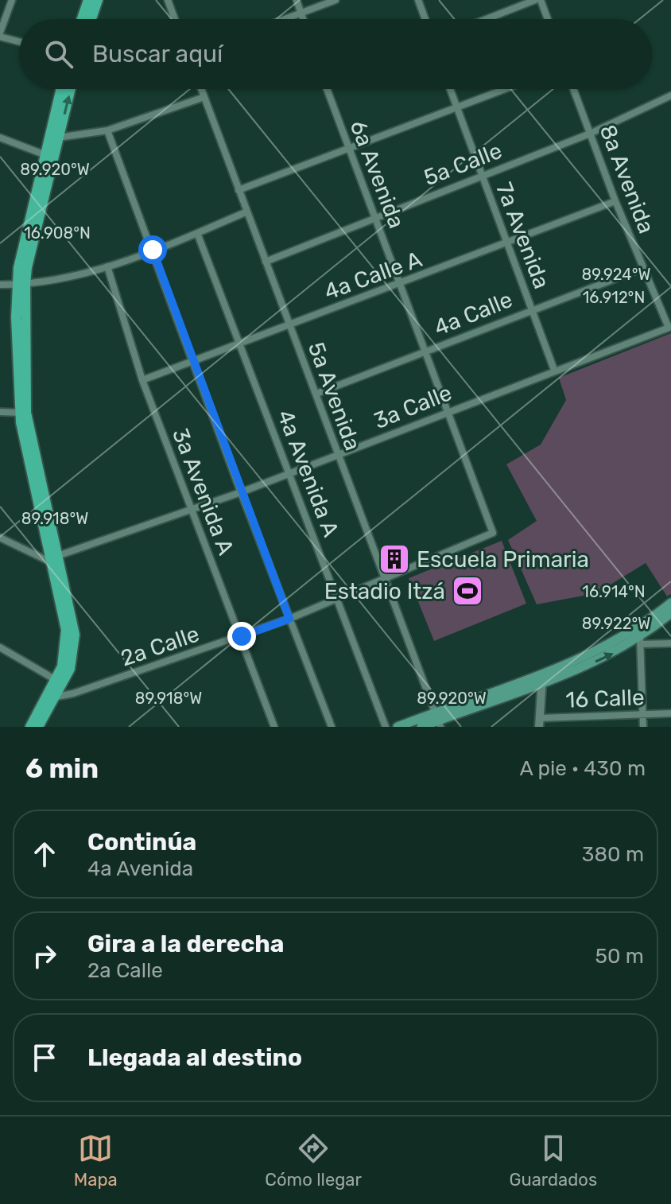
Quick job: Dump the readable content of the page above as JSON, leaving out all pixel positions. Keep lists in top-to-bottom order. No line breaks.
{"streets":{"street":["5a Calle","6a Avenida","8a Avenida","7a Avenida","4a Calle A","4a Calle","5a Avenida","3a Calle","4a Avenida A","3a Avenida A","2a Calle","16 Calle"]},"crossings":[["5a Calle","6a Avenida"],["5a Calle","8a Avenida"],["5a Calle","7a Avenida"],["5a Calle","5a Avenida"],["6a Avenida","4a Calle A"],["6a Avenida","4a Calle"],["6a Avenida","3a Calle"],["6a Avenida","2a Calle"],["8a Avenida","4a Calle A"],["8a Avenida","4a Calle"],["8a Avenida","3a Calle"],["7a Avenida","4a Calle A"],["7a Avenida","4a Calle"],["7a Avenida","3a Calle"],["4a Calle A","5a Avenida"],["4a Calle A","4a Avenida A"],["4a Calle A","3a Avenida A"],["4a Calle","5a Avenida"],["5a Avenida","3a Calle"],["5a Avenida","2a Calle"],["3a Calle","4a Avenida A"],["3a Calle","3a Avenida A"],["4a Avenida A","2a Calle"],["3a Avenida A","2a Calle"]],"places":{"building":["Escuela Primaria"],"sports":["Estadio Itzá"]},"page":{"search":"Buscar aquí","heading":["6 min","A pie · 430 m"],"list":[["Continúa","4a Avenida","380 m"],["Gira a la derecha","2a Calle","50 m"],"Llegada al destino"],"nav":["Mapa","Cómo llegar","Guardados"]},"coordinates":["89.920°W","16.908°N","89.924°W","16.912°N","89.918°W","16.914°N","89.922°W"]}
